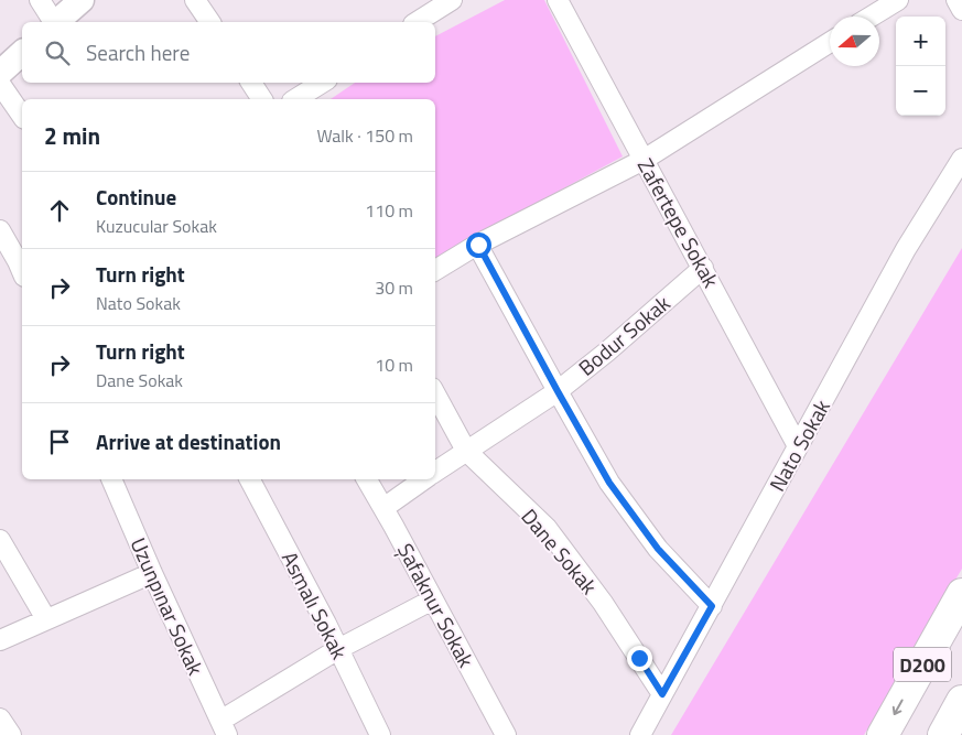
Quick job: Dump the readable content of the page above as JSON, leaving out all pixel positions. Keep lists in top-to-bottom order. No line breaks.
{"streets":{"highway":["D200"],"street":["Zafertepe Sokak","Bodur Sokak","Nato Sokak","Dane Sokak","Asmalı Sokak","Şafaknur Sokak","Uzunpınar Sokak"]},"crossings":[["Zafertepe Sokak","Bodur Sokak"],["Zafertepe Sokak","Nato Sokak"],["Bodur Sokak","Dane Sokak"],["Nato Sokak","Dane Sokak"]],"north":"left","page":{"map_buttons":["+","−"],"search":"Search here","heading":["2 min","Walk · 150 m"],"list":[["Continue","Kuzucular Sokak","110 m"],["Turn right","Nato Sokak","30 m"],["Turn right","Dane Sokak","10 m"],"Arrive at destination"]}}
